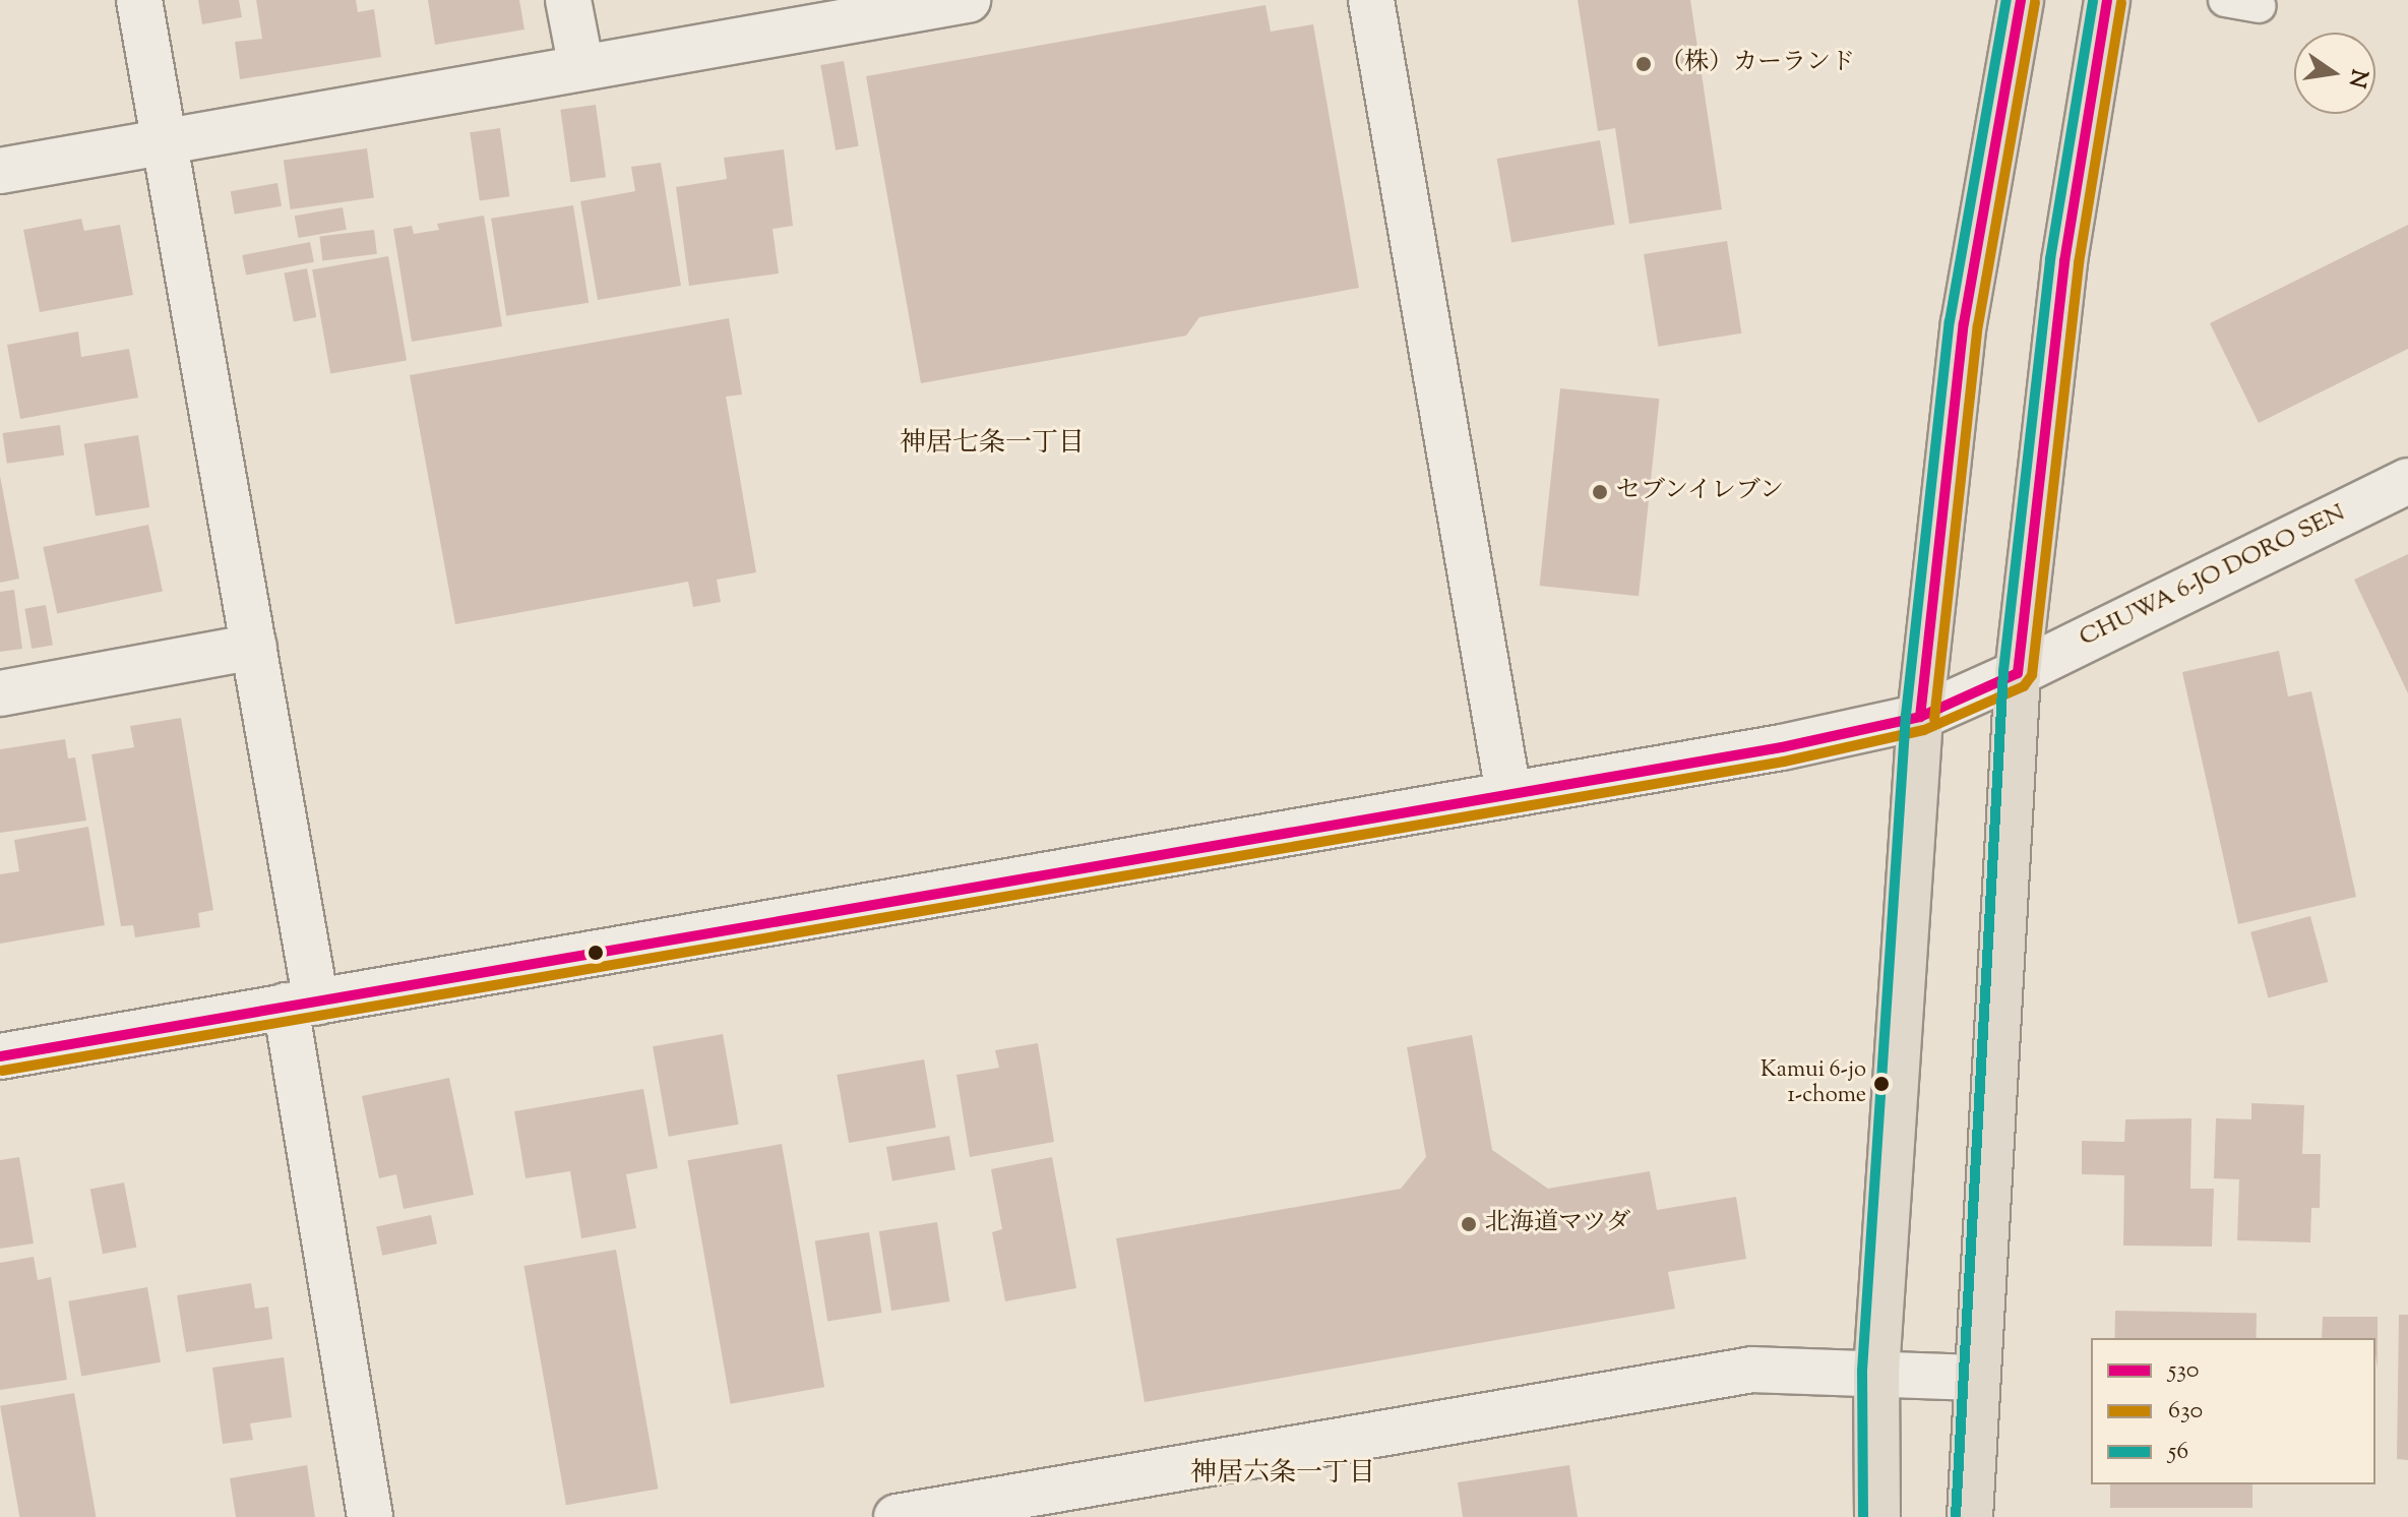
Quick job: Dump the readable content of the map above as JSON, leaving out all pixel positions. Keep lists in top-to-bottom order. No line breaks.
{"streets":{"street":["CHUWA 6-JO DORO SEN"]},"districts":["神居七条一丁目","神居六条一丁目"],"places":["（株）カーランド","セブンイレブン","Kamui 6-jo 1-chome","北海道マツダ"],"lines":["transit line 530","transit line 56","transit line 630"],"legend":["530","630","56"],"north":"right"}
